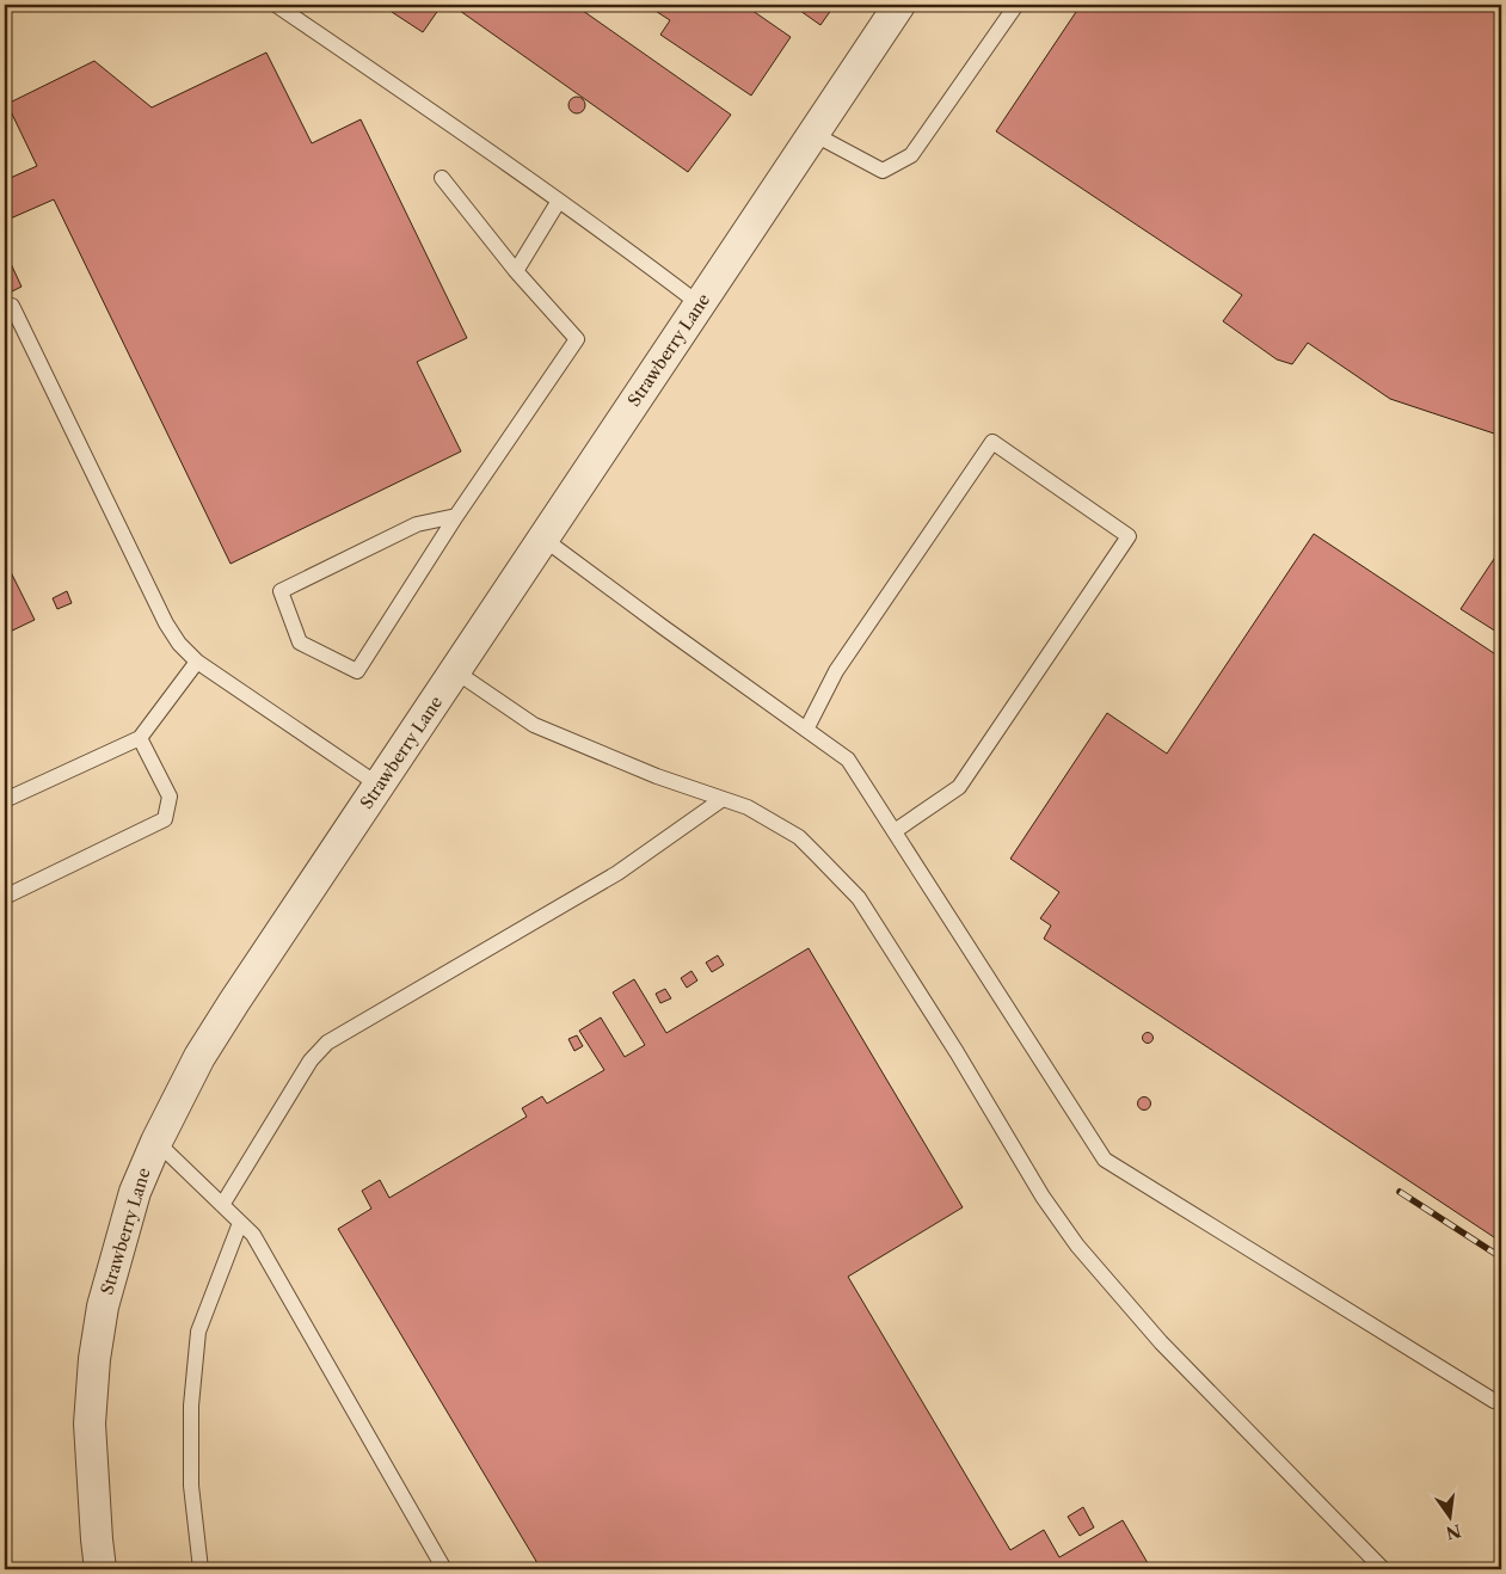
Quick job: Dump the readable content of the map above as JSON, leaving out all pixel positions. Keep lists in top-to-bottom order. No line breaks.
{"streets":{"street":["Strawberry Lane"]},"north":"bottom"}
